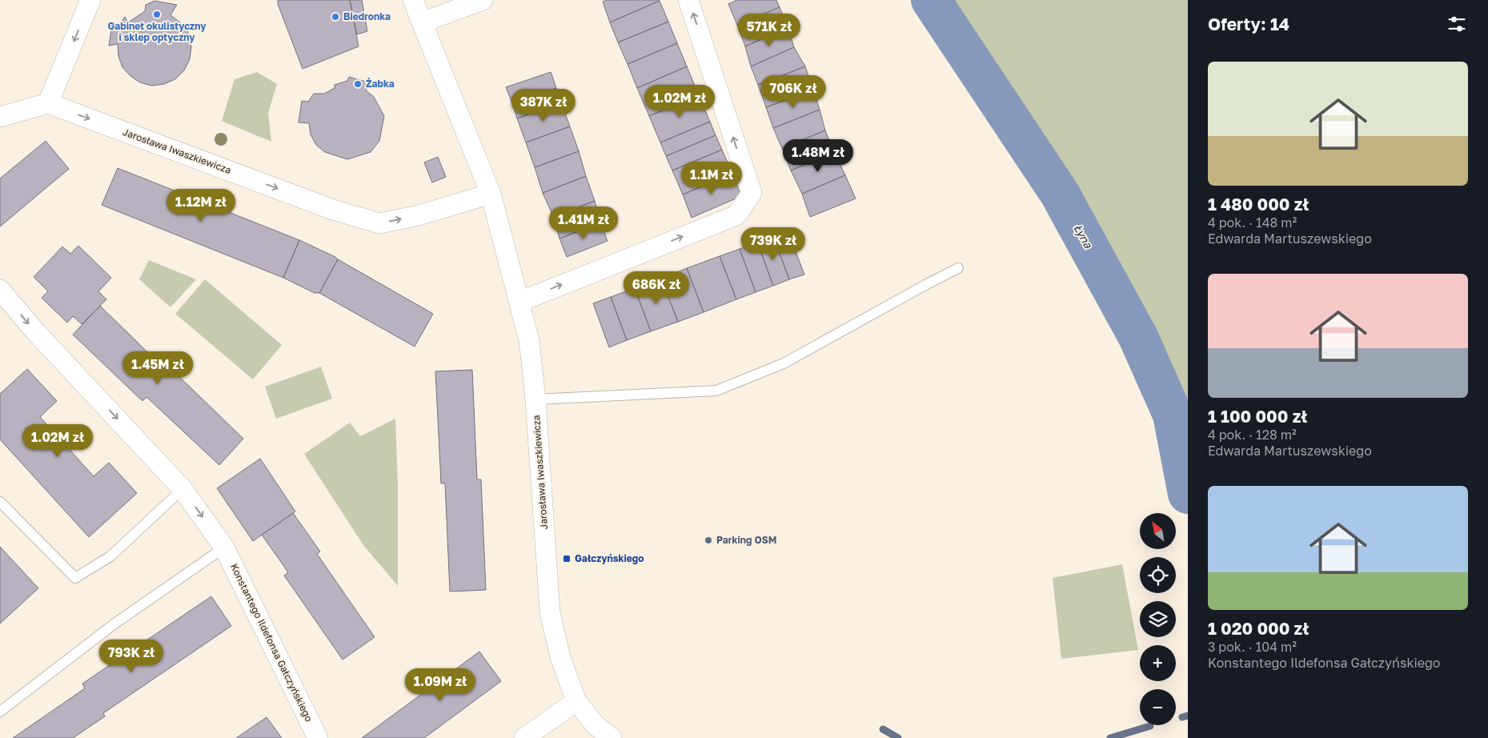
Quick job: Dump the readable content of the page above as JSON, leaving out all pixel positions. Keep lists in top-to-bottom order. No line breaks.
{"streets":{"street":["Jarosława Iwaszkiewicza","Konstantego Ildefonsa Gałczyńskiego"]},"one_way":["Jarosława Iwaszkiewicza","Konstantego Ildefonsa Gałczyńskiego"],"water":["Łyna"],"places":{"other":["Gabinet okulistyczny i sklep optyczny","Biedronka","Żabka","Parking OSM"],"transit":["Gałczyńskiego"]},"north":"top left","page":{"heading":"Oferty: 14","price":["571K zł","706K zł","1.02M zł","387K zł","1.48M zł","1.1M zł","1.12M zł","1.41M zł","739K zł","686K zł","1.45M zł","1.02M zł","793K zł","1.09M zł"],"list":[{"name":"1 480 000 zł","note":"4 pok. · 148 m² · Edwarda Martuszewskiego"},{"name":"1 100 000 zł","note":"4 pok. · 128 m² · Edwarda Martuszewskiego"},{"name":"1 020 000 zł","note":"3 pok. · 104 m² · Konstantego Ildefonsa Gałczyńskiego"}],"map_buttons":["+","−"]}}
